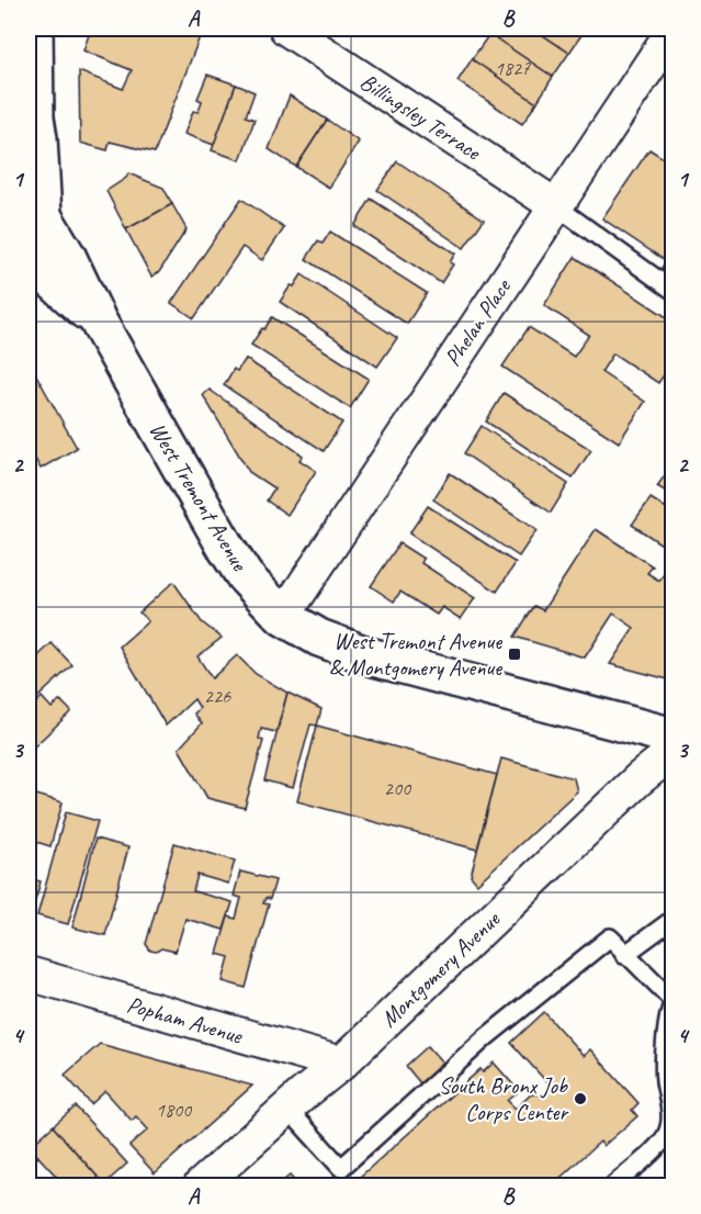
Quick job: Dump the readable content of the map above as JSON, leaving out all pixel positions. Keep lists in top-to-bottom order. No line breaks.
{"streets":{"main road":["West Tremont Avenue"],"street":["Billingsley Terrace","Phelan Place","Montgomery Avenue","Popham Avenue"]},"crossings":[["Billingsley Terrace","Phelan Place"],["Phelan Place","West Tremont Avenue"],["Montgomery Avenue","Popham Avenue"]],"places":{"transit":["West Tremont Avenue & Montgomery Avenue"],"other":["South Bronx Job Corps Center"]},"house_numbers":["1827","226","200","1800"],"grid":{"columns":["A","B"],"rows":["1","2","3","4"]}}
